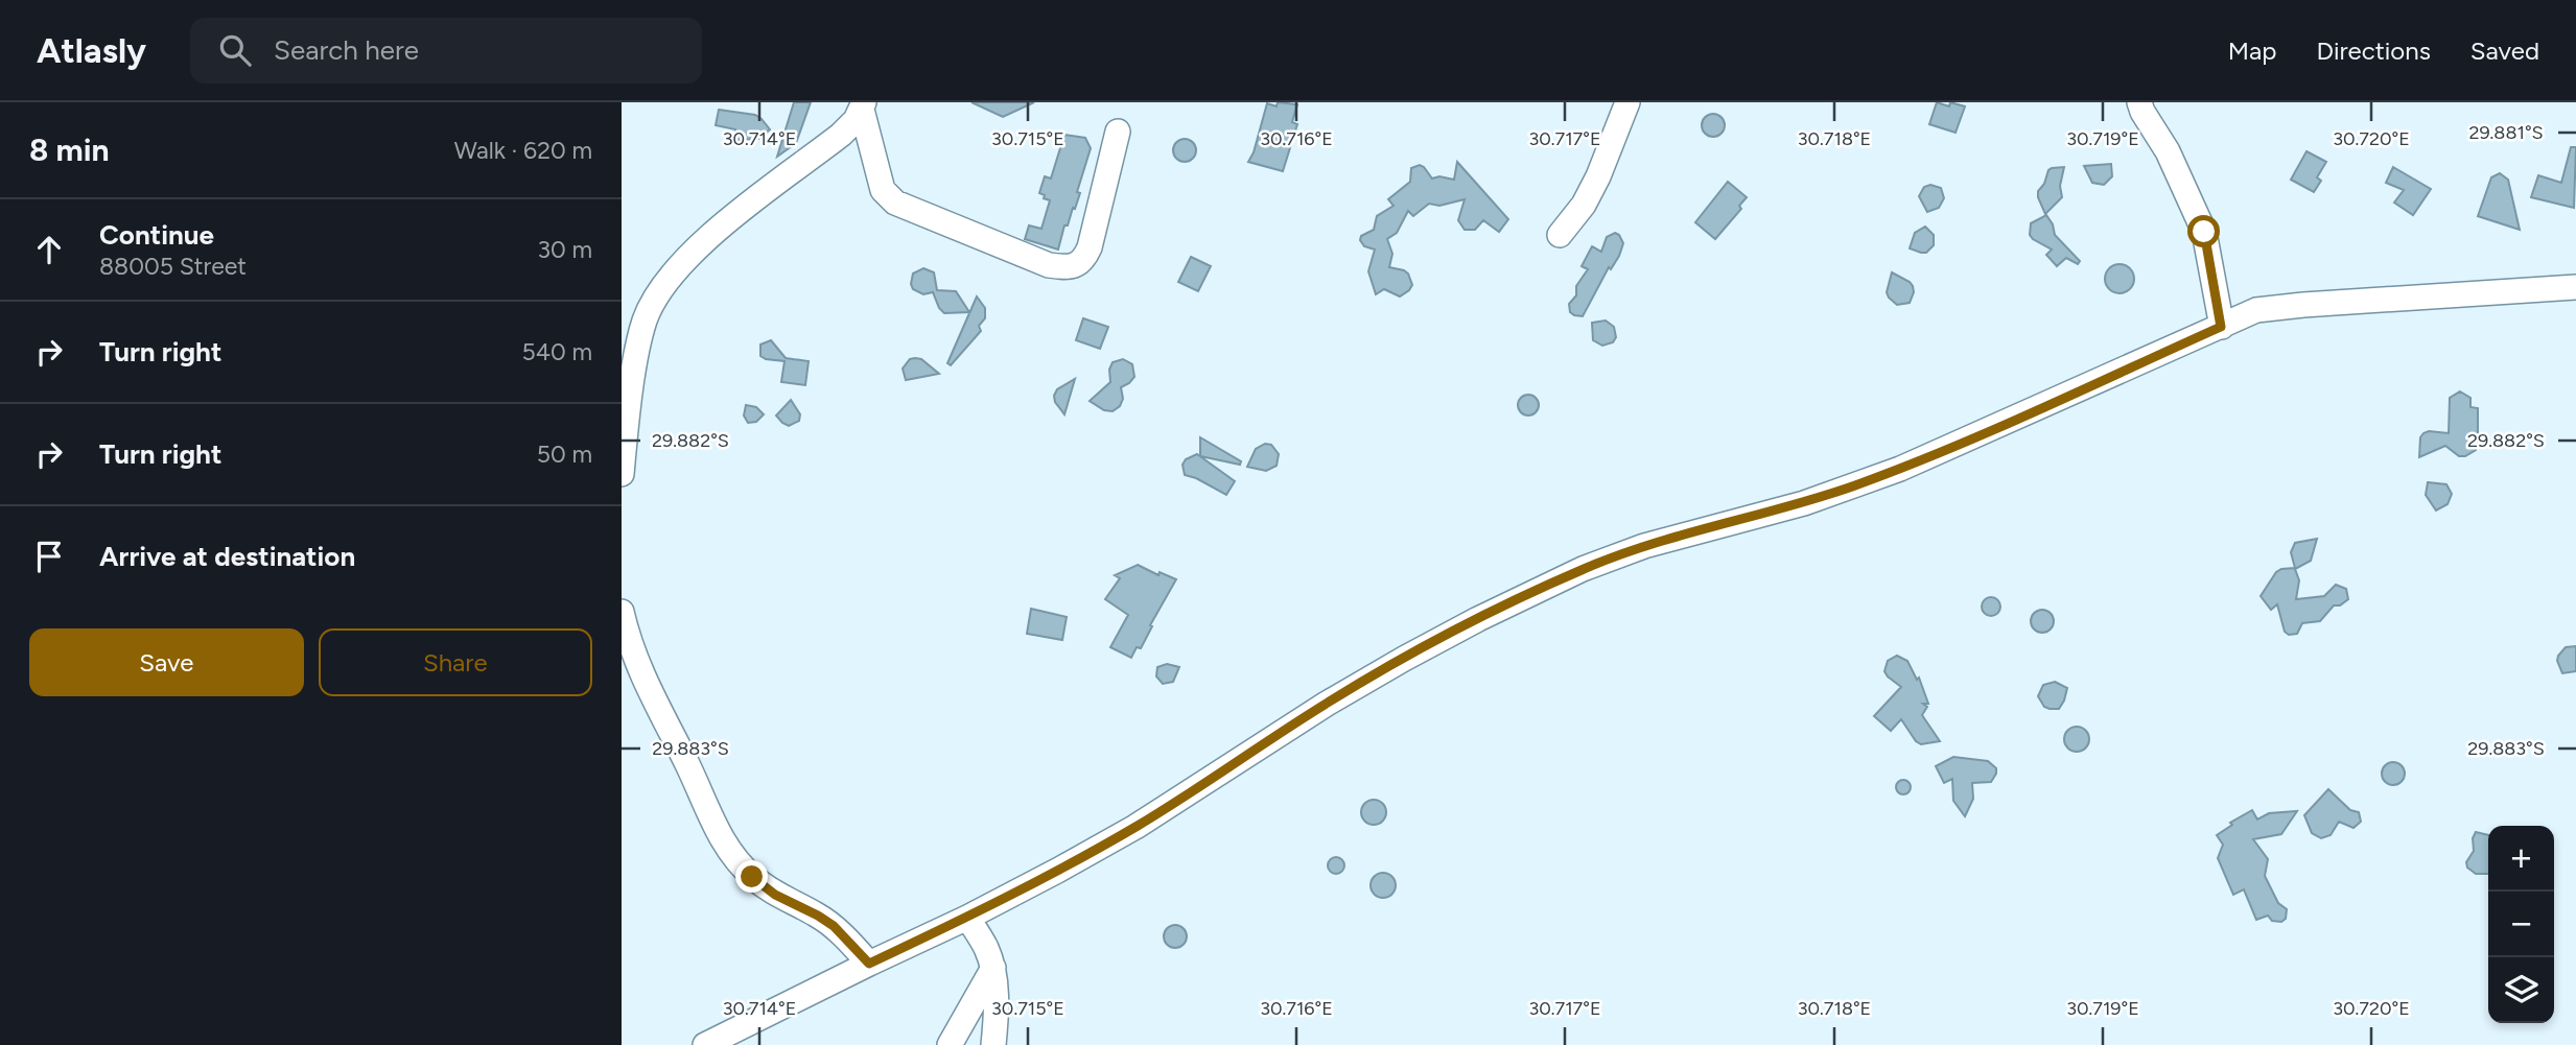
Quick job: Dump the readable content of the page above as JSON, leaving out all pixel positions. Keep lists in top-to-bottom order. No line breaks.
{"page":{"header":"Atlasly","search":"Search here","nav":["Map","Directions","Saved"],"heading":["8 min","Walk · 620 m"],"list":[["Continue","88005 Street","30 m"],["Turn right","540 m"],["Turn right","50 m"],"Arrive at destination"],"buttons":["Save","Share"],"map_buttons":["+","−"]},"coordinates":["29.881°S","30.714°E","30.715°E","30.716°E","30.717°E","30.718°E","30.719°E","30.720°E","29.882°S","29.883°S"]}
